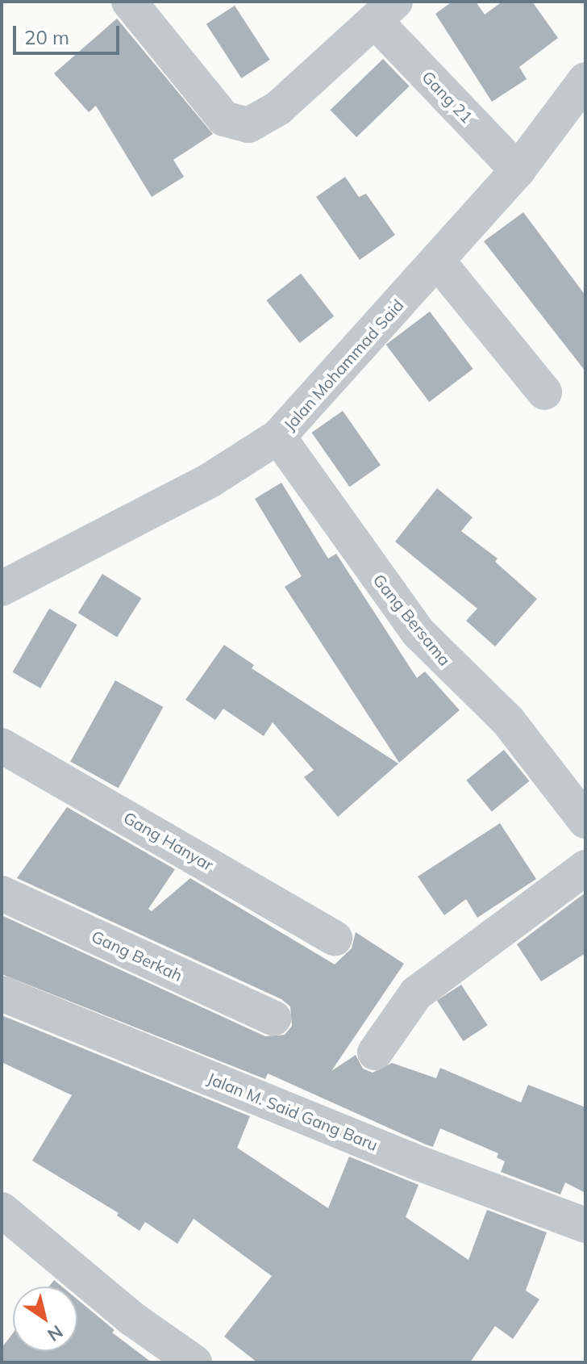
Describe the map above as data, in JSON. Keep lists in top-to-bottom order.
{
  "streets": {
    "street": [
      "Gang 21",
      "Jalan Mohammad Said",
      "Gang Bersama",
      "Gang Hanyar",
      "Gang Berkah",
      "Jalan M. Said Gang Baru"
    ]
  },
  "crossings": [
    ["Gang 21", "Jalan Mohammad Said"],
    ["Jalan Mohammad Said", "Gang Bersama"]
  ],
  "scale_bar": "20 m",
  "north": "bottom right"
}
